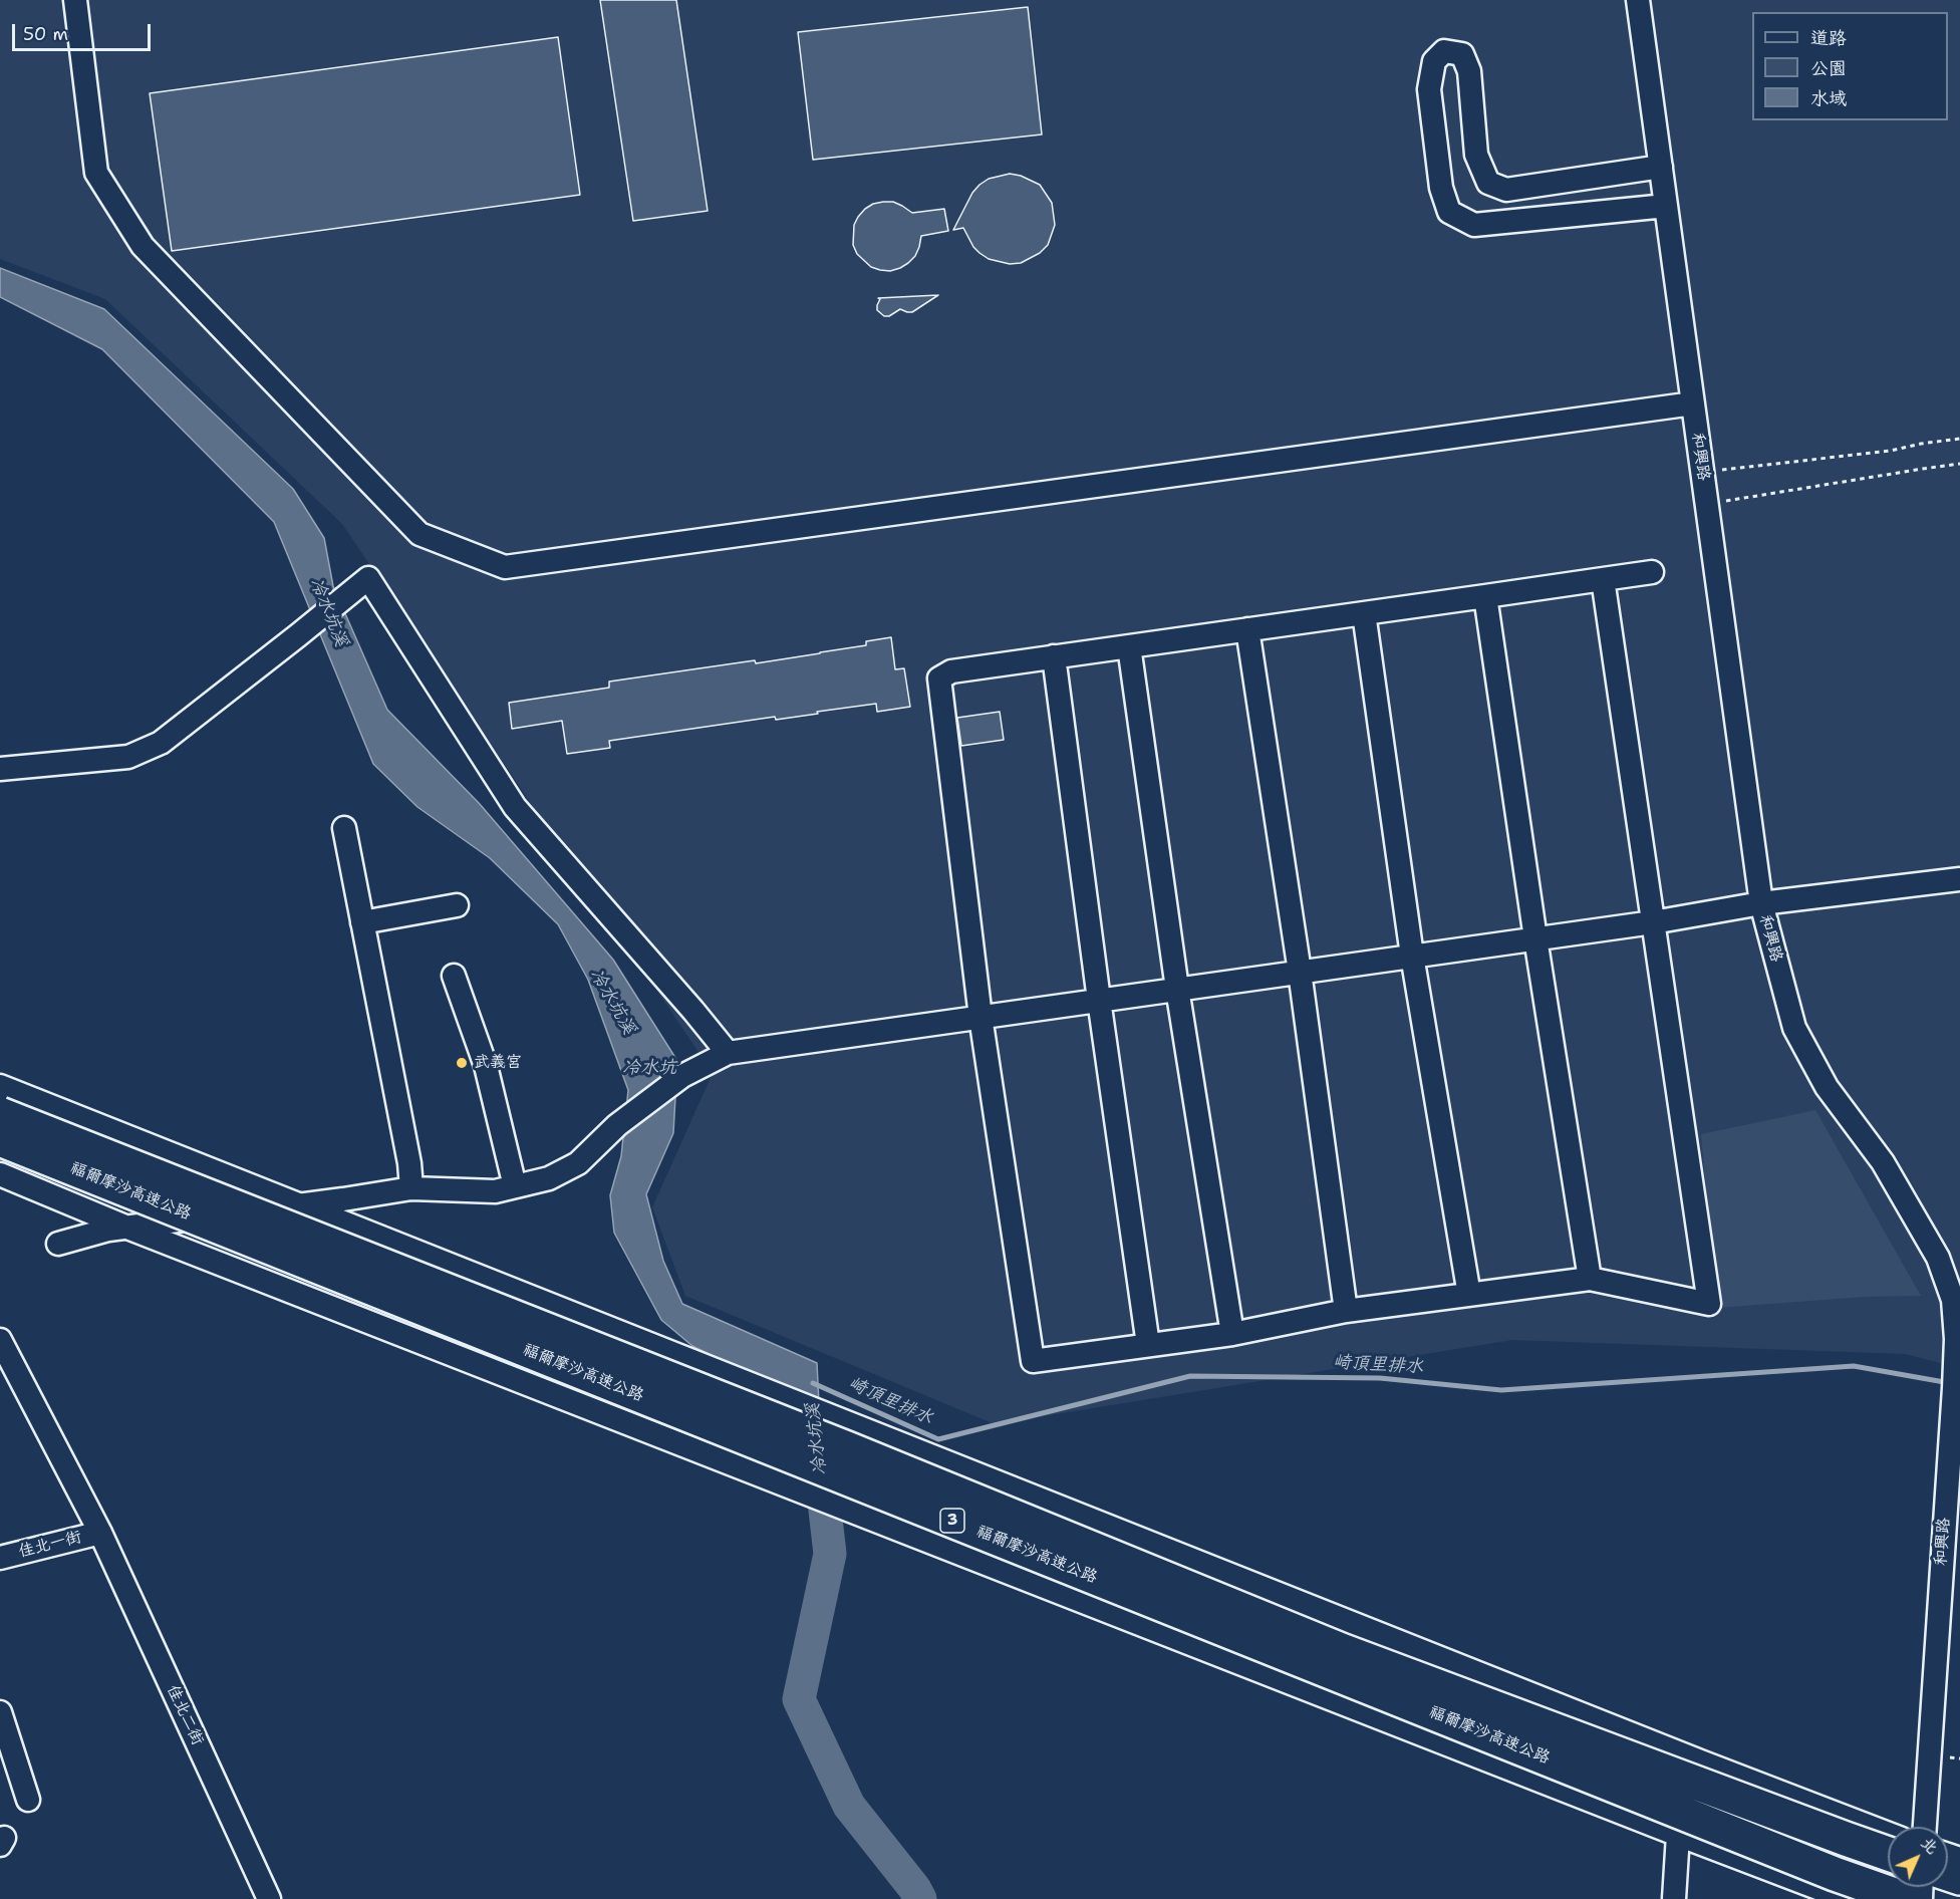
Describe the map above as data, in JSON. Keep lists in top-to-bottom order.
{
  "streets": {
    "highway": ["福爾摩沙高速公路", "3"],
    "street": ["和興路", "佳北一街", "佳北二街"]
  },
  "crossings": [
    ["佳北一街", "佳北二街"]
  ],
  "water": ["冷水坑溪", "冷水坑", "崎頂里排水"],
  "places": ["武義宮"],
  "legend": ["道路", "公園", "水域"],
  "scale_bar": "50 m",
  "north": "top right"
}
